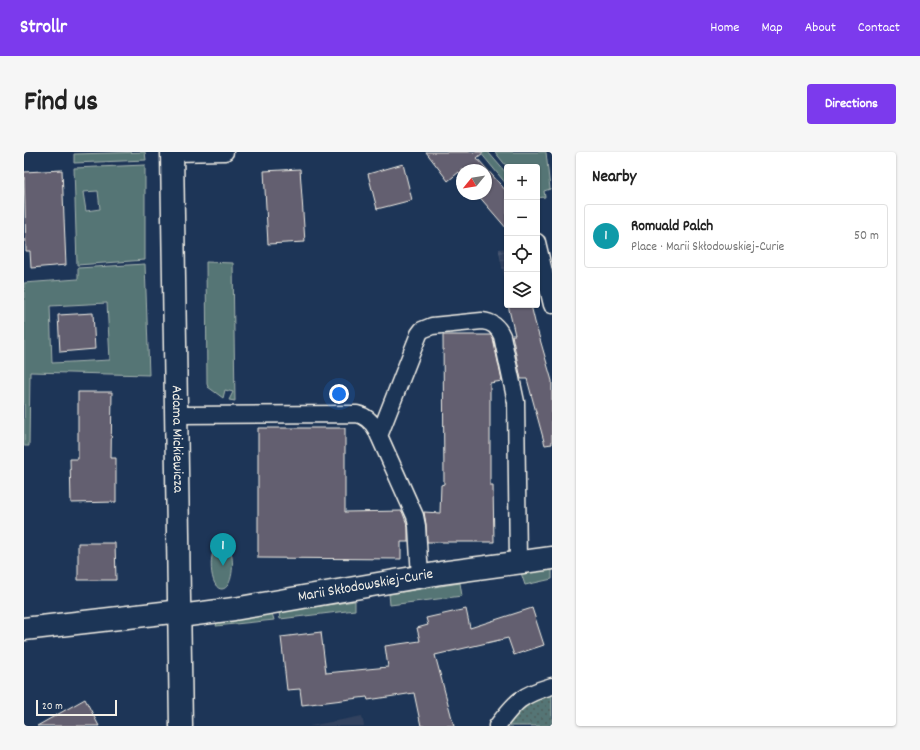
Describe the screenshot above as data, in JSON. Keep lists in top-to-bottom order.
{
  "streets": {
    "street": ["Adama Mickiewicza", "Marii Skłodowskiej-Curie"]
  },
  "crossings": [
    ["Adama Mickiewicza", "Marii Skłodowskiej-Curie"]
  ],
  "scale_bar": "20 m",
  "north": "bottom left",
  "page": {
    "header": "Strollr",
    "nav": [
      "Home",
      "Map",
      "About",
      "Contact"
    ],
    "title": "Find us",
    "buttons": "Directions",
    "heading": "Nearby",
    "map_buttons": ["+", "−"],
    "list": [
      {
        "mark": "1",
        "name": "Romuald Palch",
        "note": "Place · Marii Skłodowskiej-Curie",
        "value": "50 m"
      }
    ],
    "pins": "1",
    "scale": "20 m"
  }
}
